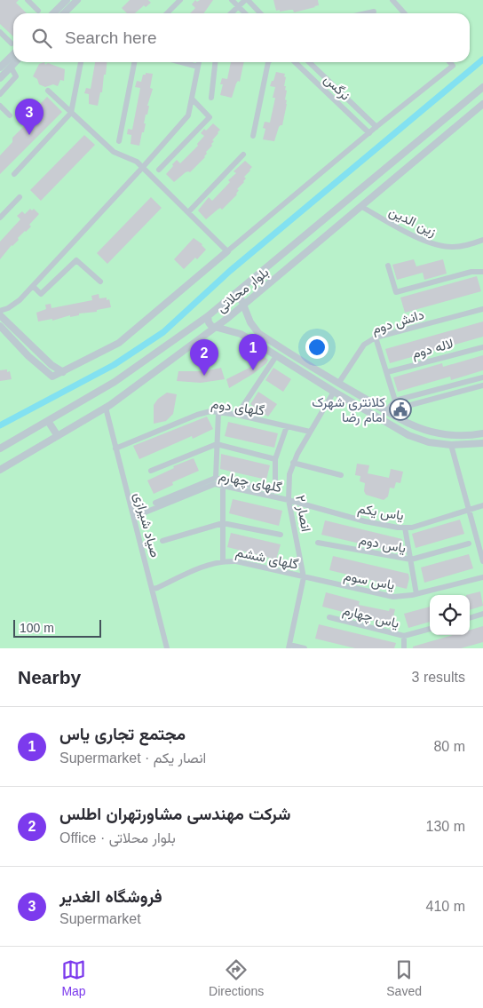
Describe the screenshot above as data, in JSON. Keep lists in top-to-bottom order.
{
  "streets": {
    "street": [
      "نرگس",
      "زین الدین",
      "بلوار محلاتی",
      "دانش دوم",
      "لاله دوم",
      "گلهای دوم",
      "گلهای چهارم",
      "یاس یکم",
      "انصار ۲",
      "صیاد شیرازی",
      "یاس دوم",
      "گلهای ششم",
      "یاس سوم",
      "یاس چهارم"
    ]
  },
  "crossings": [
    ["زین الدین", "بلوار محلاتی"],
    ["بلوار محلاتی", "صیاد شیرازی"],
    ["گلهای دوم", "انصار ۲"],
    ["گلهای دوم", "صیاد شیرازی"],
    ["گلهای چهارم", "یاس یکم"],
    ["گلهای چهارم", "انصار ۲"],
    ["گلهای چهارم", "صیاد شیرازی"],
    ["یاس یکم", "انصار ۲"],
    ["انصار ۲", "گلهای ششم"],
    ["انصار ۲", "یاس سوم"],
    ["صیاد شیرازی", "گلهای ششم"],
    ["گلهای ششم", "یاس سوم"]
  ],
  "places": {
    "public building": ["کلانتری شهرک امام رضا"]
  },
  "scale_bar": "100 m",
  "page": {
    "search": "Search here",
    "pins": ["3", "1", "2"],
    "scale": "100 m",
    "heading": ["Nearby", "3 results"],
    "list": [
      {
        "mark": "1",
        "name": "مجتمع تجاری یاس",
        "note": "Supermarket · انصار یکم",
        "value": "80 m"
      },
      {
        "mark": "2",
        "name": "شرکت مهندسی مشاورتهران اطلس",
        "note": "Office · بلوار محلاتی",
        "value": "130 m"
      },
      {
        "mark": "3",
        "name": "فروشگاه الغدیر",
        "note": "Supermarket",
        "value": "410 m"
      }
    ],
    "nav": ["Map", "Directions", "Saved"]
  }
}
